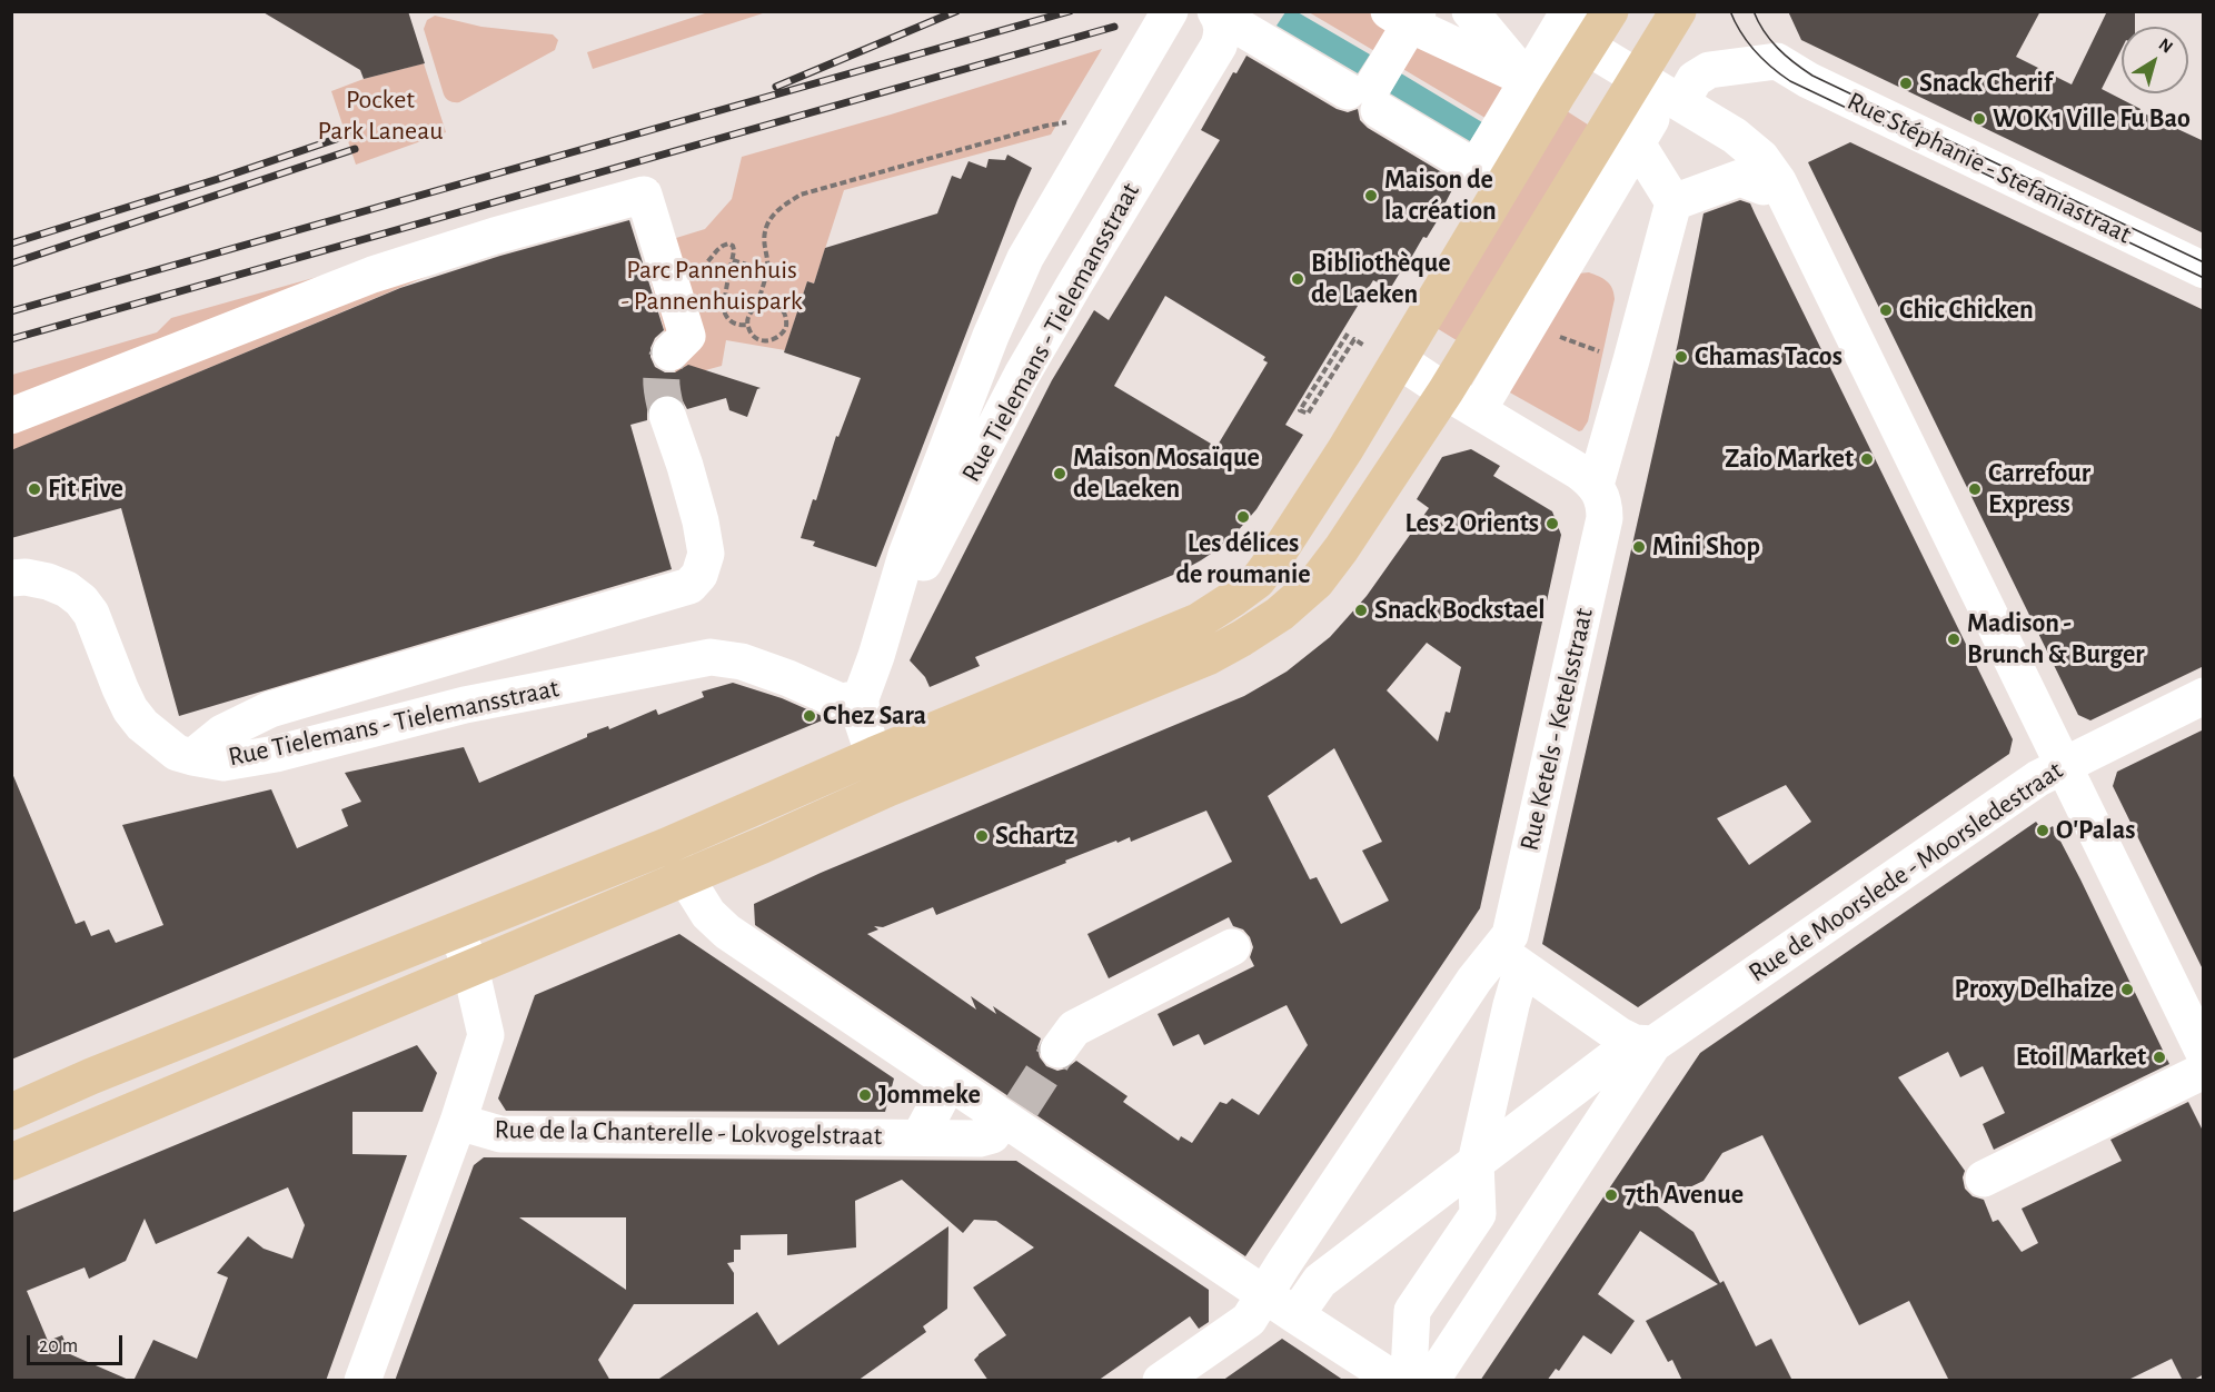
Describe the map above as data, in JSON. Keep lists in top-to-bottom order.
{
  "streets": {
    "street": [
      "Rue Stéphanie - Stefaniastraat",
      "Rue Tielemans - Tielemansstraat",
      "Rue Ketels - Ketelsstraat",
      "Rue de Moorslede - Moorsledestraat",
      "Rue de la Chanterelle - Lokvogelstraat"
    ]
  },
  "parks": ["Pocket Park Laneau", "Parc Pannenhuis - Pannenhuispark"],
  "places": [
    "Snack Cherif",
    "WOK 1 Ville Fu Bao",
    "Maison de la création",
    "Bibliothèque de Laeken",
    "Chic Chicken",
    "Chamas Tacos",
    "Zaio Market",
    "Maison Mosaïque de Laeken",
    "Fit Five",
    "Carrefour Express",
    "Les délices de roumanie",
    "Les 2 Orients",
    "Mini Shop",
    "Snack Bockstael",
    "Madison - Brunch & Burger",
    "Chez Sara",
    "O'Palas",
    "Schartz",
    "Proxy Delhaize",
    "Etoil Market",
    "Jommeke",
    "7th Avenue"
  ],
  "scale_bar": "20 m",
  "north": "top right"
}
